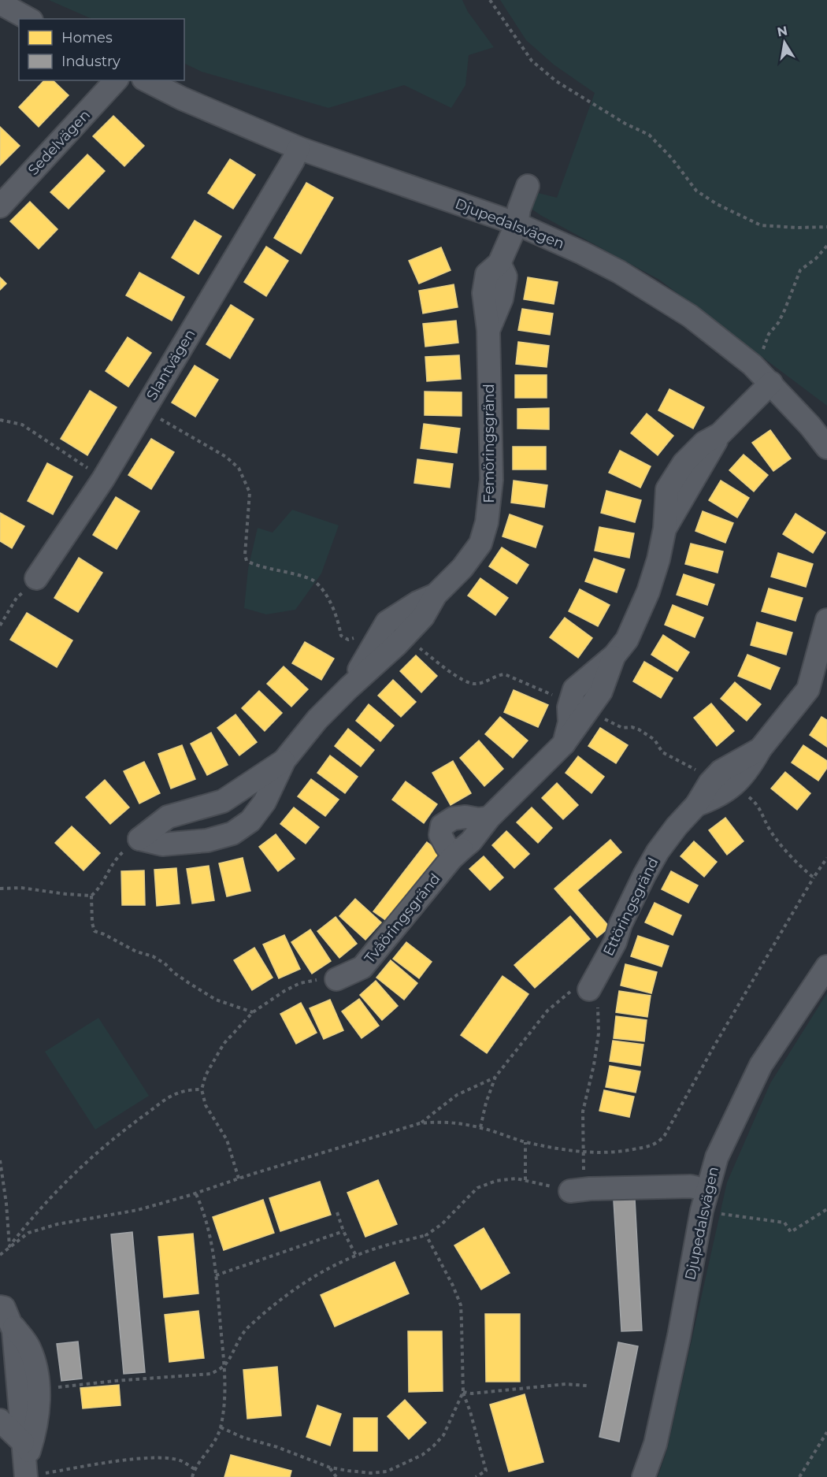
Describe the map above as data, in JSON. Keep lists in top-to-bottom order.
{
  "streets": {
    "street": [
      "Sedelvägen",
      "Djupedalsvägen",
      "Slantvägen",
      "Femöringsgränd",
      "Ettöringsgränd",
      "Tvåöringsgränd"
    ]
  },
  "crossings": [
    ["Djupedalsvägen", "Slantvägen"],
    ["Djupedalsvägen", "Femöringsgränd"],
    ["Djupedalsvägen", "Tvåöringsgränd"]
  ],
  "legend": ["Homes", "Industry"],
  "north": "top"
}
